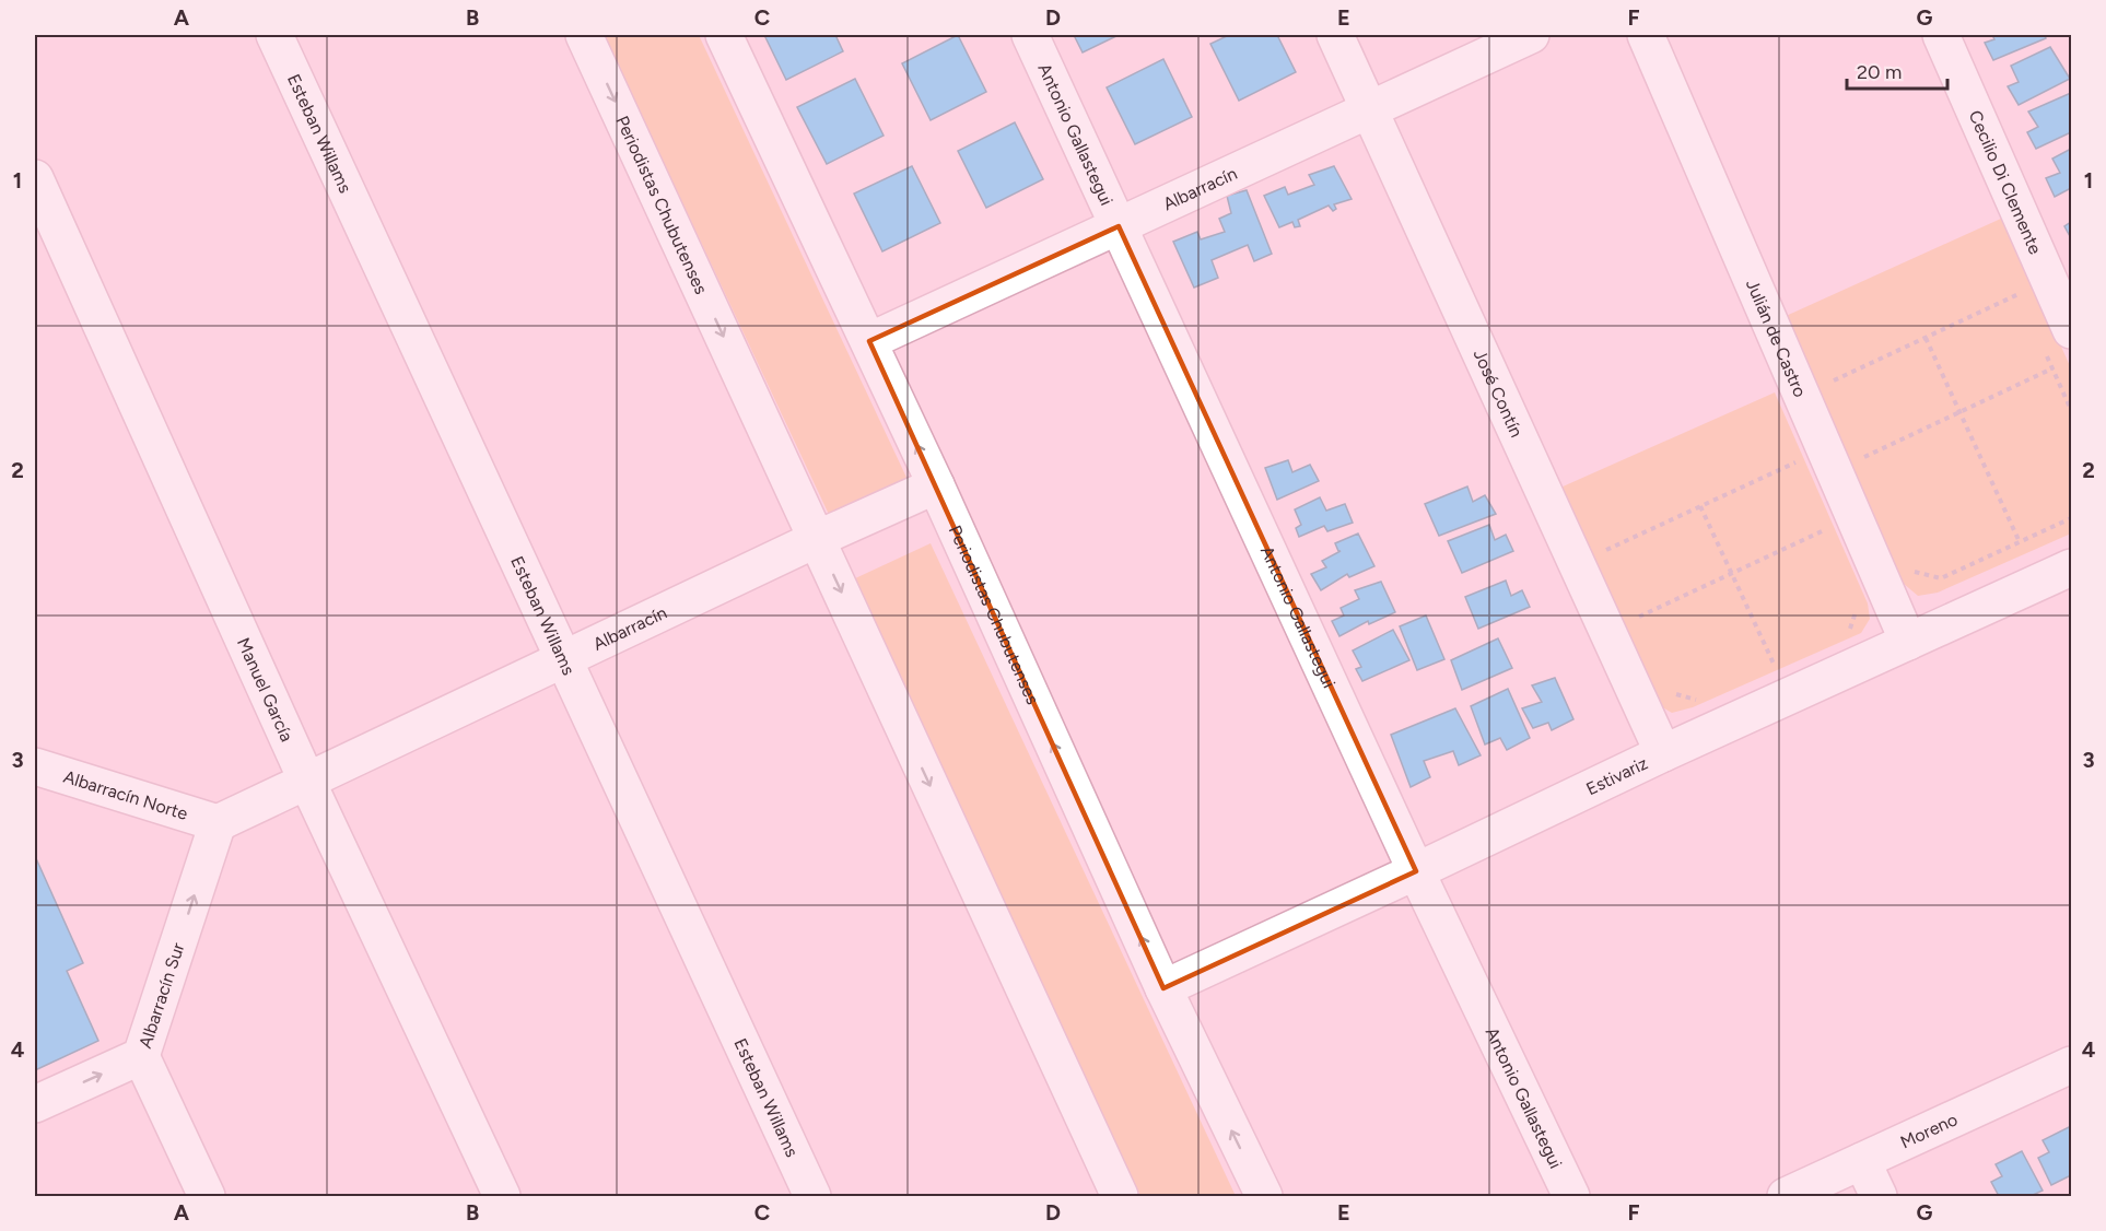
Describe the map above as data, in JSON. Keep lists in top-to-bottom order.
{
  "streets": {
    "street": [
      "Esteban Willams",
      "Antonio Gallastegui",
      "Cecilio Di Clemente",
      "Albarracín",
      "Periodistas Chubutenses",
      "Julián de Castro",
      "José Contín",
      "Manuel García",
      "Estivariz",
      "Albarracín Norte",
      "Albarracín Sur",
      "Moreno"
    ]
  },
  "crossings": [
    ["Esteban Willams", "Albarracín"],
    ["Antonio Gallastegui", "Albarracín"],
    ["Antonio Gallastegui", "Estivariz"],
    ["Albarracín", "Periodistas Chubutenses"],
    ["Albarracín", "José Contín"],
    ["Albarracín", "Manuel García"],
    ["Albarracín", "Albarracín Norte"],
    ["Albarracín", "Albarracín Sur"],
    ["Periodistas Chubutenses", "Estivariz"],
    ["Julián de Castro", "Estivariz"],
    ["José Contín", "Estivariz"],
    ["Albarracín Norte", "Albarracín Sur"]
  ],
  "one_way": ["Albarracín Sur"],
  "scale_bar": "20 m",
  "grid": {
    "columns": [
      "A",
      "B",
      "C",
      "D",
      "E",
      "F",
      "G"
    ],
    "rows": [
      "1",
      "2",
      "3",
      "4"
    ]
  }
}
